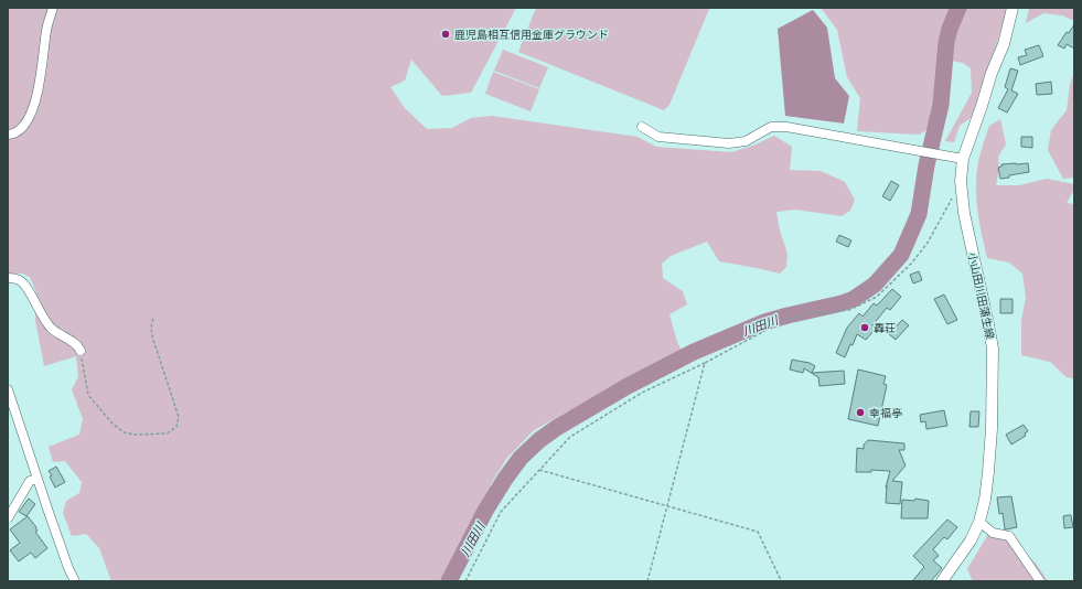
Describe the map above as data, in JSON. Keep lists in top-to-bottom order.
{
  "streets": {
    "main road": ["小山田川田蒲生線"]
  },
  "water": ["川田川"],
  "places": ["鹿児島相互信用金庫グラウンド", "轟荘", "幸福亭"]
}
